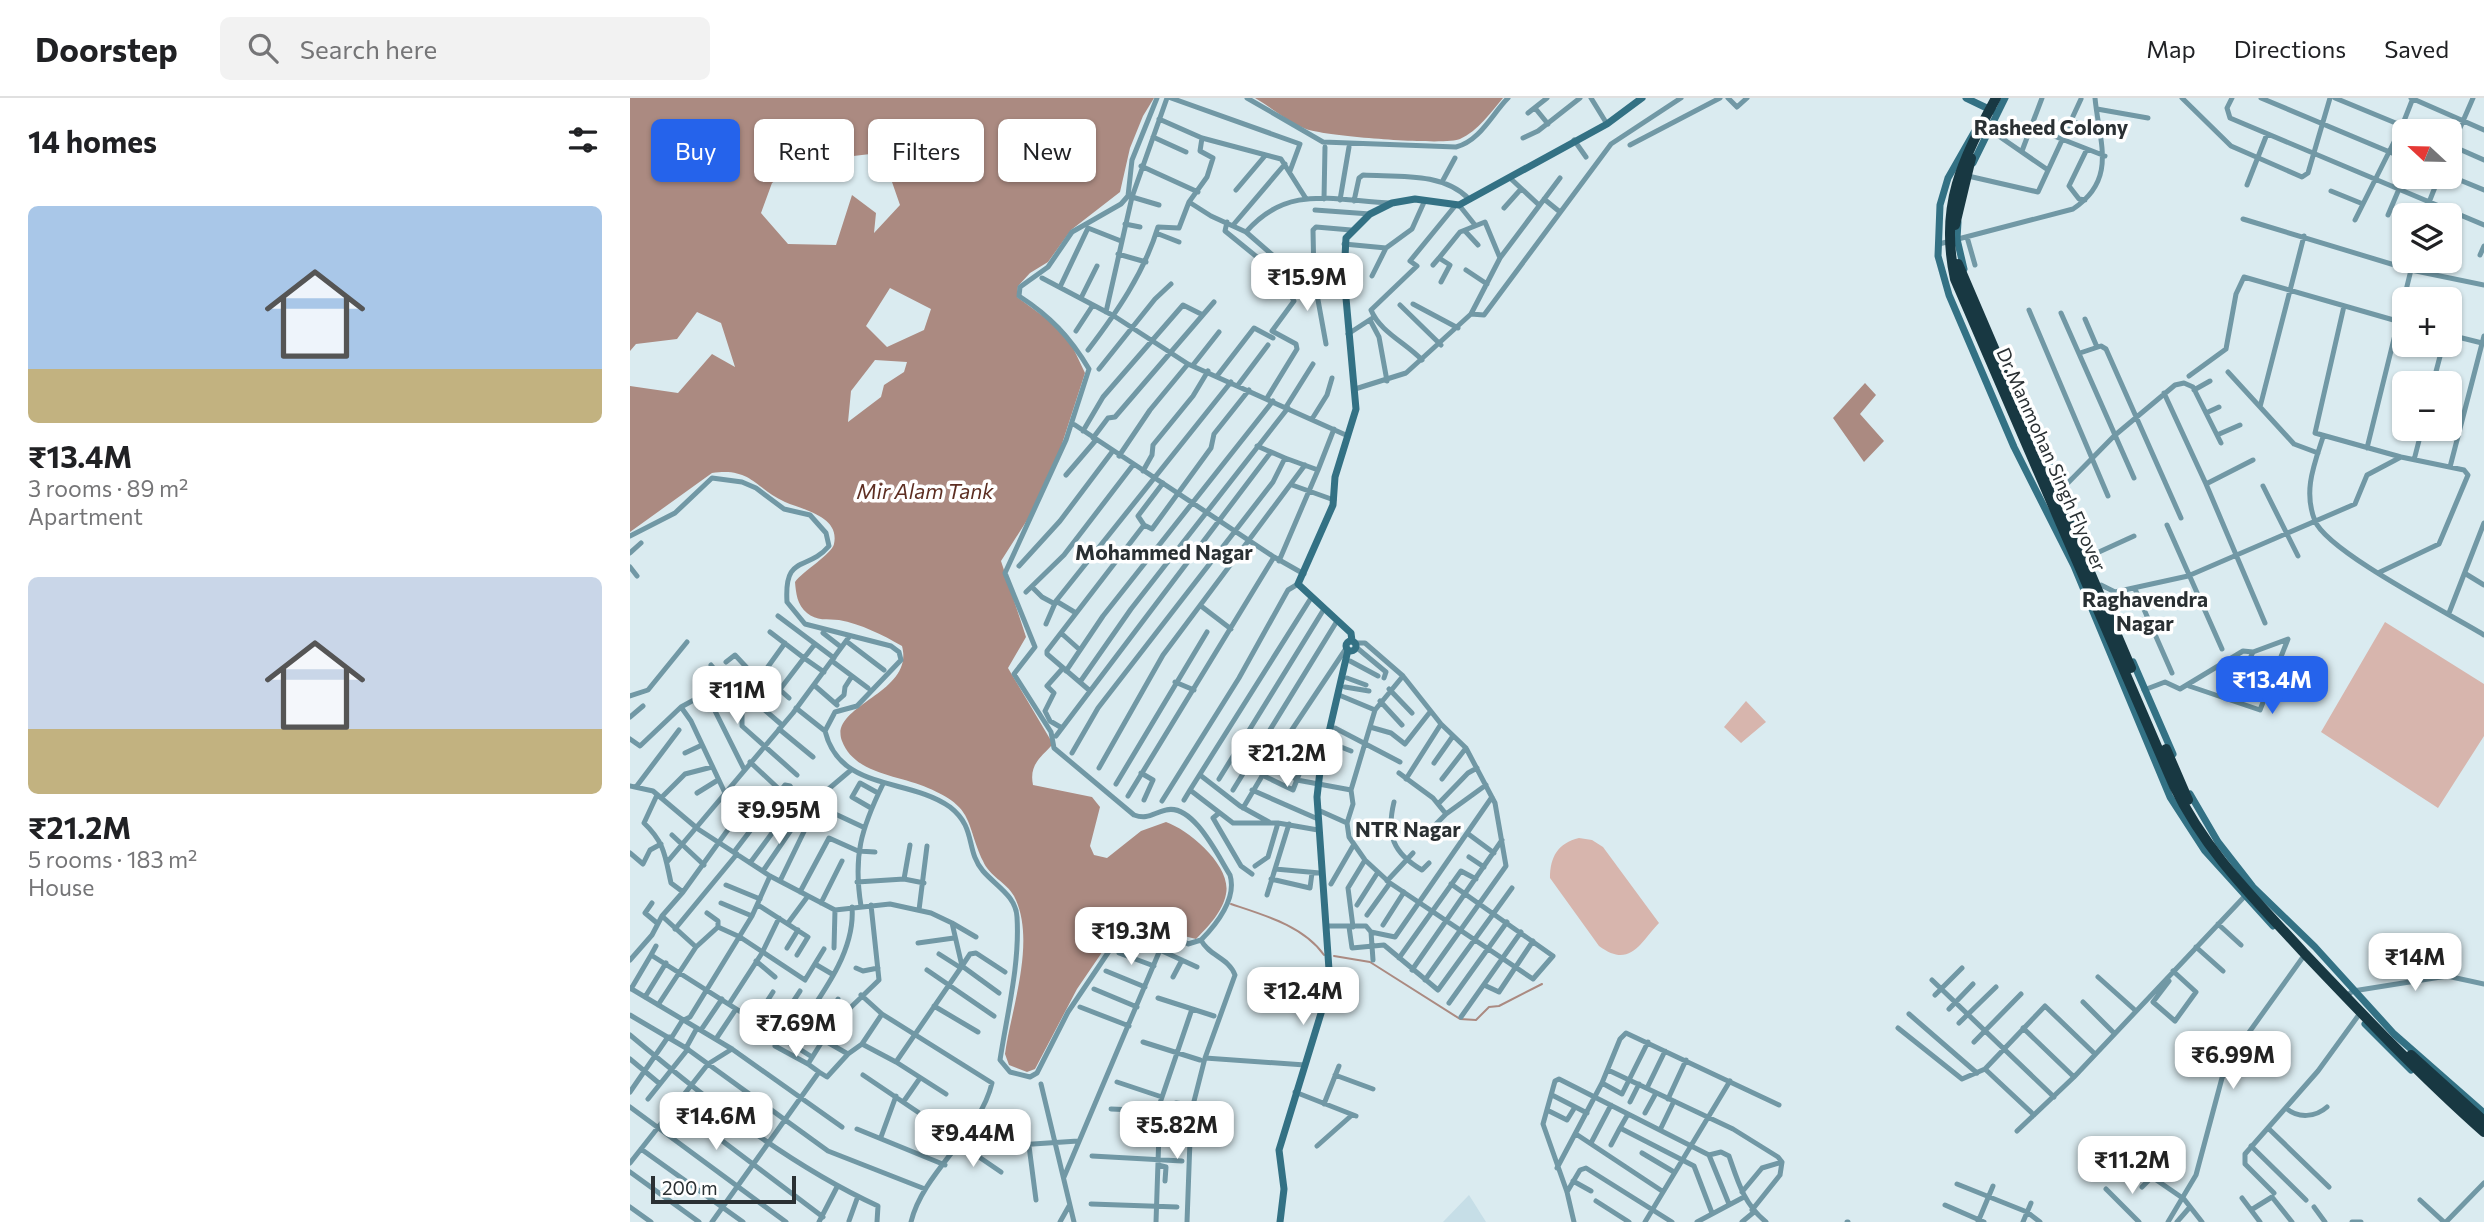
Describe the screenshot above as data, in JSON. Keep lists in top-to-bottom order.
{
  "streets": {
    "highway": ["Dr.Manmohan Singh Flyover"]
  },
  "districts": [
    "Rasheed Colony",
    "Mohammed Nagar",
    "Raghavendra Nagar",
    "NTR Nagar"
  ],
  "water": ["Mir Alam Tank"],
  "scale_bar": "200 m",
  "north": "left",
  "page": {
    "header": "Doorstep",
    "search": "Search here",
    "nav": ["Map", "Directions", "Saved"],
    "heading": "14 homes",
    "map_buttons": ["+", "−"],
    "chip": [
      "Buy",
      "Rent",
      "Filters",
      "New"
    ],
    "list": [
      {
        "name": "₹13.4M",
        "note": "3 rooms · 89 m² · Apartment"
      },
      {
        "name": "₹21.2M",
        "note": "5 rooms · 183 m² · House"
      }
    ],
    "price": [
      "₹15.9M",
      "₹13.4M",
      "₹11M",
      "₹21.2M",
      "₹9.95M",
      "₹19.3M",
      "₹14M",
      "₹12.4M",
      "₹7.69M",
      "₹6.99M",
      "₹14.6M",
      "₹5.82M",
      "₹9.44M",
      "₹11.2M"
    ],
    "scale": "200 m"
  }
}
